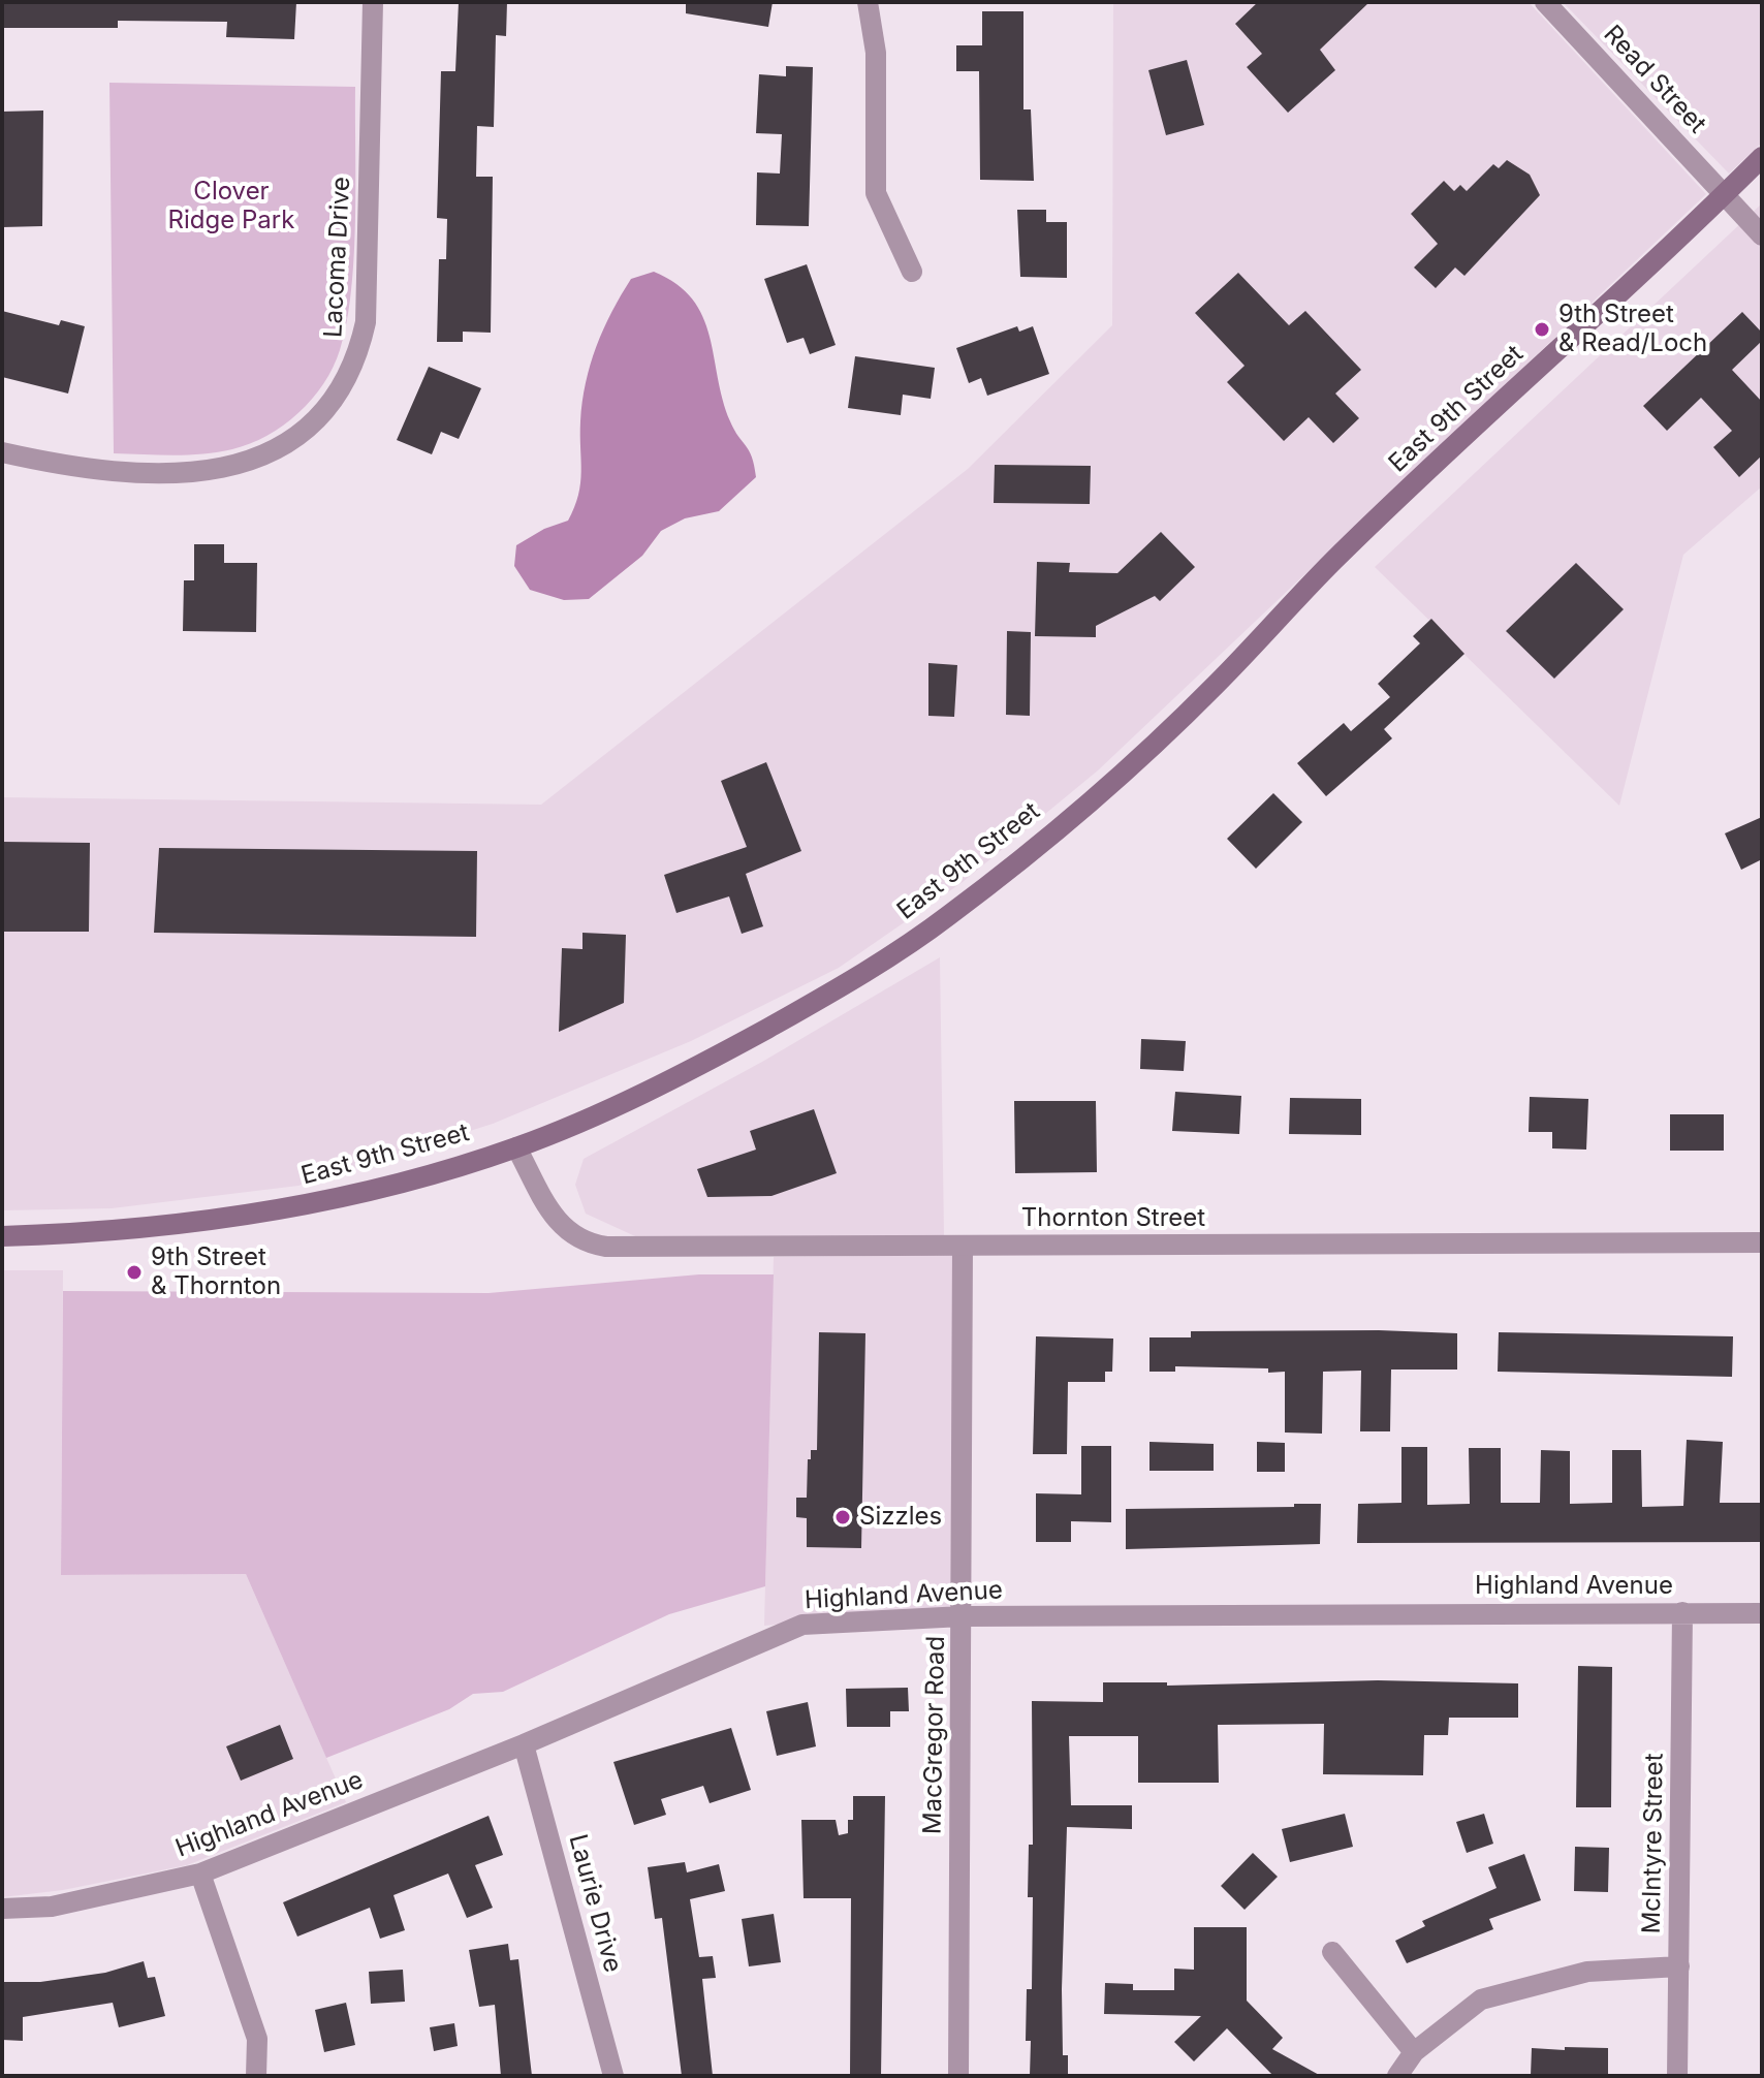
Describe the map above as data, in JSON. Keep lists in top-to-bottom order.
{
  "streets": {
    "main road": ["East 9th Street"],
    "street": [
      "Read Street",
      "Lacoma Drive",
      "Thornton Street",
      "Highland Avenue",
      "MacGregor Road",
      "McIntyre Street",
      "Laurie Drive"
    ]
  },
  "crossings": [
    ["Read Street", "East 9th Street"],
    ["East 9th Street", "Thornton Street"],
    ["Thornton Street", "MacGregor Road"],
    ["Highland Avenue", "MacGregor Road"],
    ["Highland Avenue", "McIntyre Street"],
    ["Highland Avenue", "Laurie Drive"]
  ],
  "parks": ["Clover Ridge Park"],
  "places": ["9th Street & Read/Loch", "9th Street & Thornton", "Sizzles"]
}
